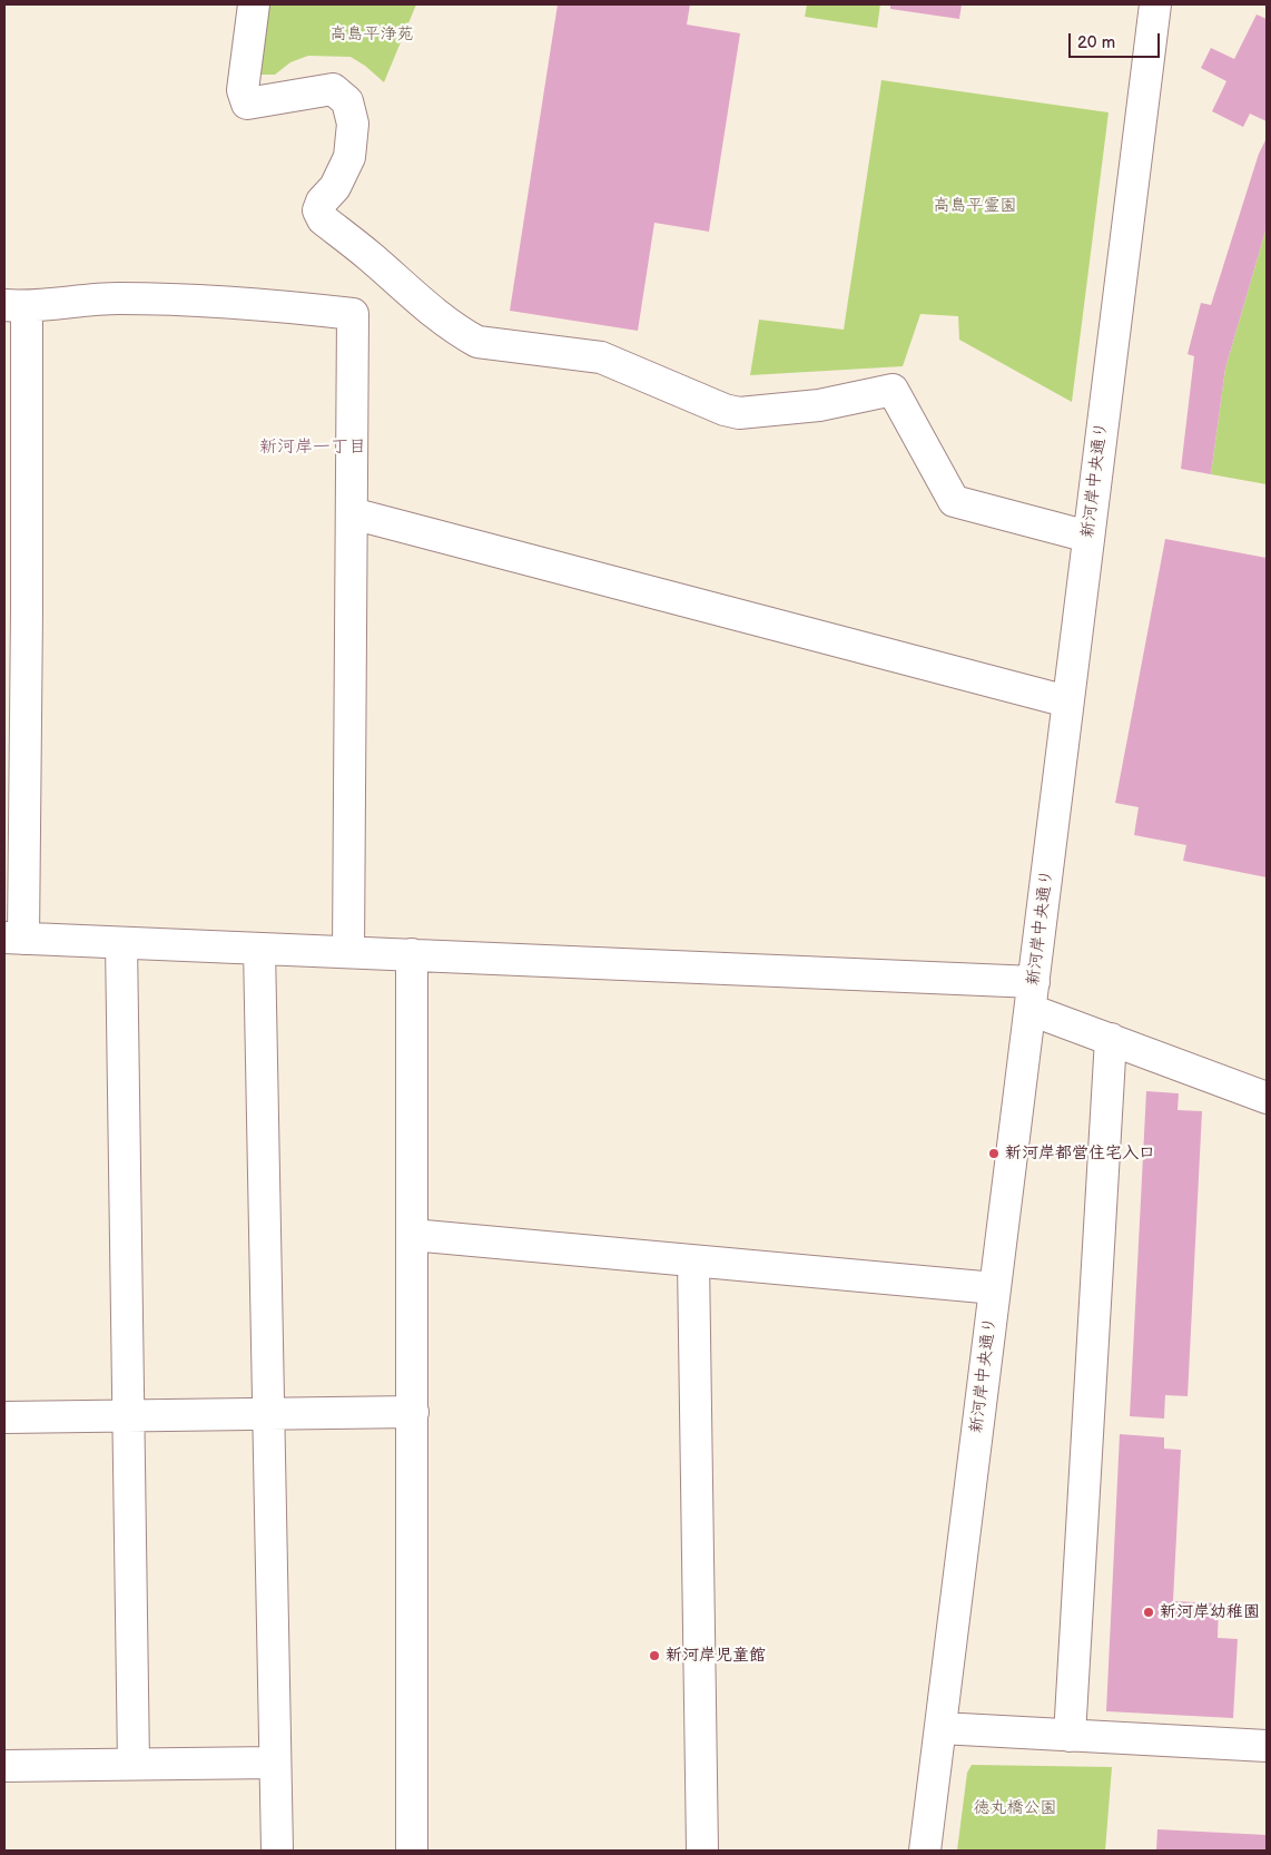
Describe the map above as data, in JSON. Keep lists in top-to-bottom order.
{
  "streets": {
    "street": ["新河岸中央通り"]
  },
  "districts": ["新河岸一丁目"],
  "parks": ["高島平浄苑", "高島平霊園", "徳丸橋公園"],
  "places": ["新河岸都営住宅入口", "新河岸幼稚園", "新河岸児童館"],
  "scale_bar": "20 m"
}
